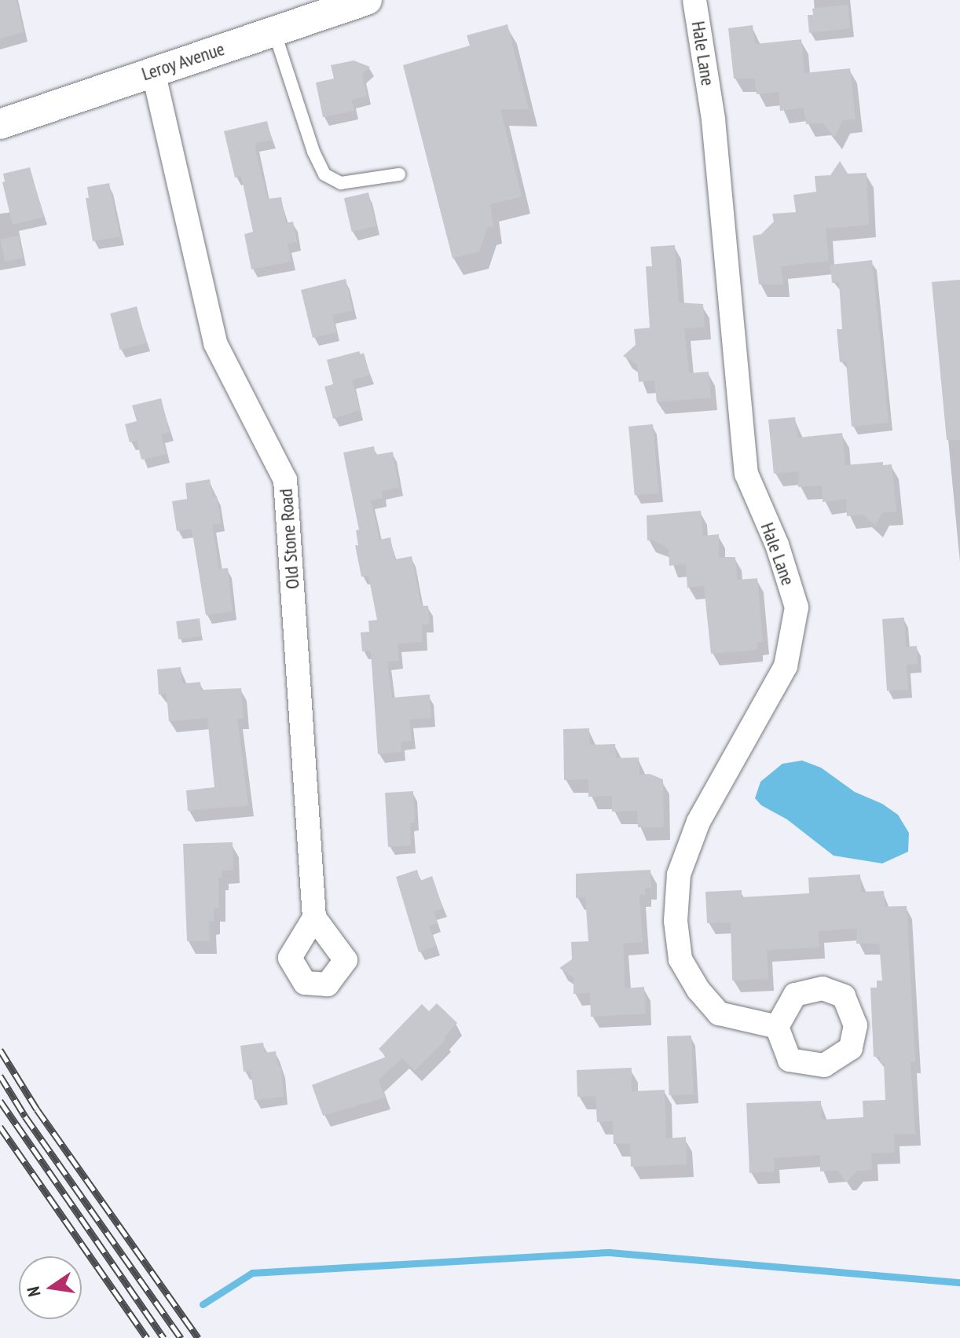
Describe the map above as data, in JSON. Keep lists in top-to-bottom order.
{
  "streets": {
    "street": ["Hale Lane", "Leroy Avenue", "Old Stone Road"]
  },
  "crossings": [
    ["Leroy Avenue", "Old Stone Road"]
  ],
  "north": "left"
}
